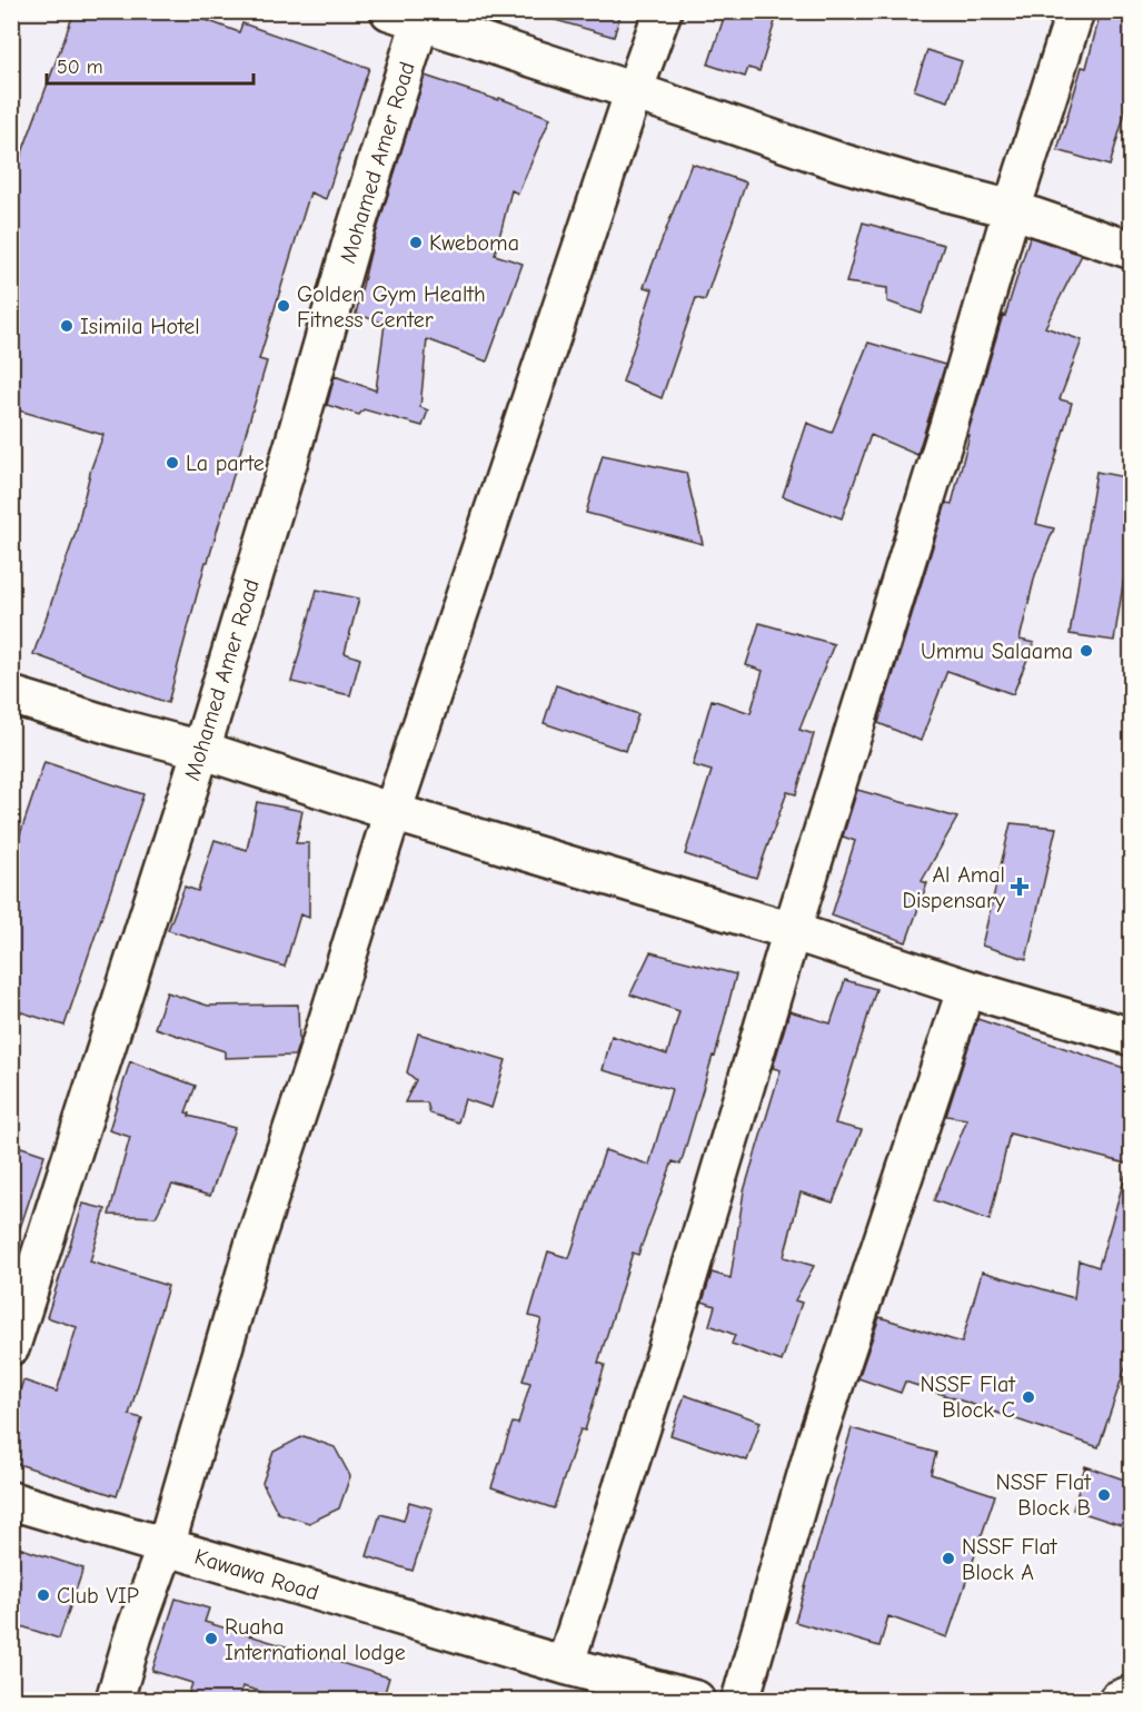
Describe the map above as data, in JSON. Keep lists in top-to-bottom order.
{
  "streets": {
    "street": ["Mohamed Amer Road", "Kawawa Road"]
  },
  "places": {
    "other": [
      "Kweboma",
      "Golden Gym Health Fitness Center",
      "Isimila Hotel",
      "La parte",
      "Ummu Salaama",
      "NSSF Flat Block C",
      "NSSF Flat Block B",
      "NSSF Flat Block A",
      "Club VIP",
      "Ruaha International lodge"
    ],
    "health": ["Al Amal Dispensary"]
  },
  "scale_bar": "50 m"
}
